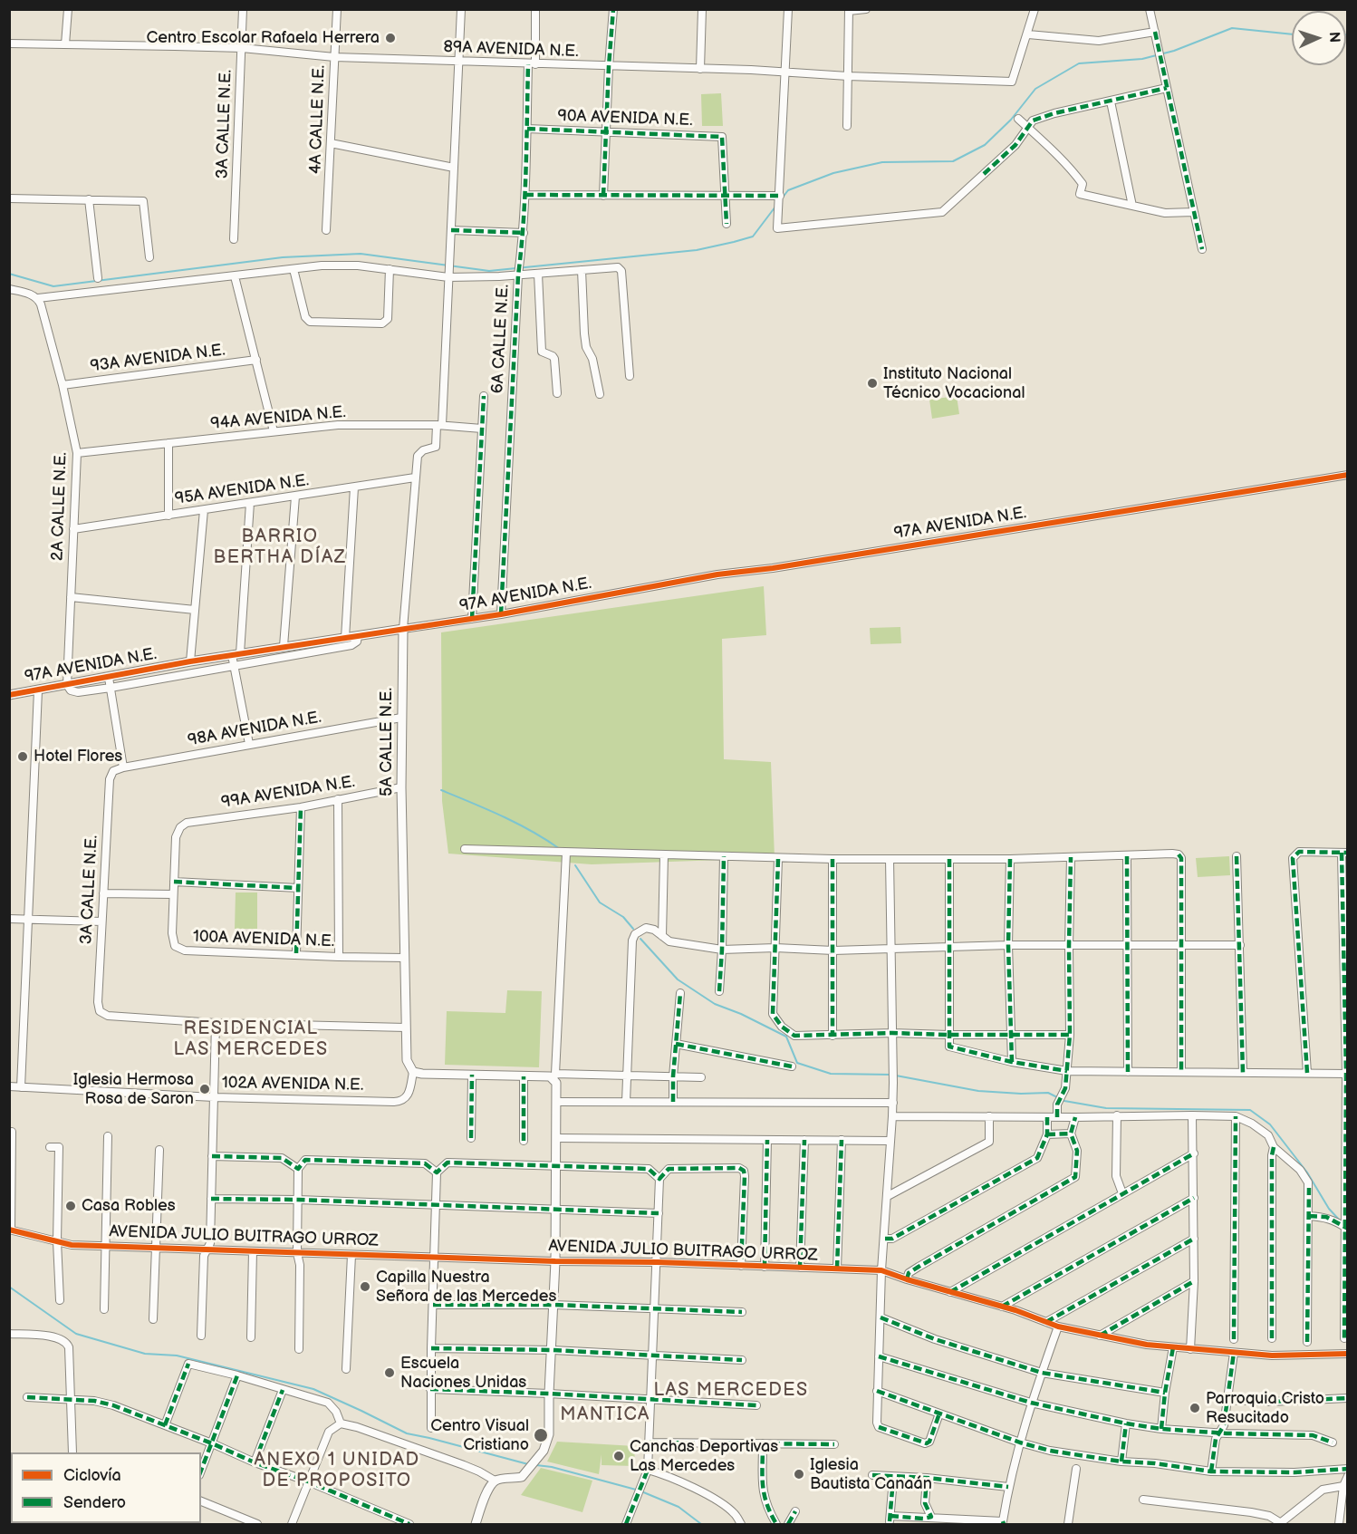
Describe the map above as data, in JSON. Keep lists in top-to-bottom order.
{
  "streets": {
    "street": [
      "89A AVENIDA N.E.",
      "90A AVENIDA N.E.",
      "4A CALLE N.E.",
      "3A CALLE N.E.",
      "6A CALLE N.E.",
      "93A AVENIDA N.E.",
      "94A AVENIDA N.E.",
      "95A AVENIDA N.E.",
      "2A CALLE N.E.",
      "97A AVENIDA N.E.",
      "98A AVENIDA N.E.",
      "5A CALLE N.E.",
      "99A AVENIDA N.E.",
      "100A AVENIDA N.E.",
      "102A AVENIDA N.E.",
      "AVENIDA JULIO BUITRAGO URROZ"
    ]
  },
  "crossings": [
    ["89A AVENIDA N.E.", "4A CALLE N.E."],
    ["89A AVENIDA N.E.", "3A CALLE N.E."],
    ["89A AVENIDA N.E.", "6A CALLE N.E."],
    ["90A AVENIDA N.E.", "6A CALLE N.E."],
    ["3A CALLE N.E.", "98A AVENIDA N.E."],
    ["6A CALLE N.E.", "97A AVENIDA N.E."],
    ["93A AVENIDA N.E.", "2A CALLE N.E."],
    ["94A AVENIDA N.E.", "2A CALLE N.E."],
    ["94A AVENIDA N.E.", "5A CALLE N.E."],
    ["95A AVENIDA N.E.", "2A CALLE N.E."],
    ["95A AVENIDA N.E.", "5A CALLE N.E."],
    ["2A CALLE N.E.", "97A AVENIDA N.E."],
    ["97A AVENIDA N.E.", "5A CALLE N.E."],
    ["98A AVENIDA N.E.", "5A CALLE N.E."],
    ["5A CALLE N.E.", "99A AVENIDA N.E."],
    ["5A CALLE N.E.", "100A AVENIDA N.E."],
    ["5A CALLE N.E.", "102A AVENIDA N.E."]
  ],
  "districts": [
    "BARRIO BERTHA DÍAZ",
    "RESIDENCIAL LAS MERCEDES",
    "LAS MERCEDES",
    "MANTICA",
    "ANEXO 1 UNIDAD DE PROPOSITO"
  ],
  "places": [
    "Centro Escolar Rafaela Herrera",
    "Instituto Nacional Técnico Vocacional",
    "Hotel Flores",
    "Iglesia Hermosa Rosa de Saron",
    "Casa Robles",
    "Capilla Nuestra Señora de las Mercedes",
    "Escuela Naciones Unidas",
    "Parroquia Cristo Resucitado",
    "Centro Visual Cristiano",
    "Canchas Deportivas Las Mercedes",
    "Iglesia Bautista Canaán"
  ],
  "legend": ["Ciclovía", "Sendero"],
  "north": "right"
}
